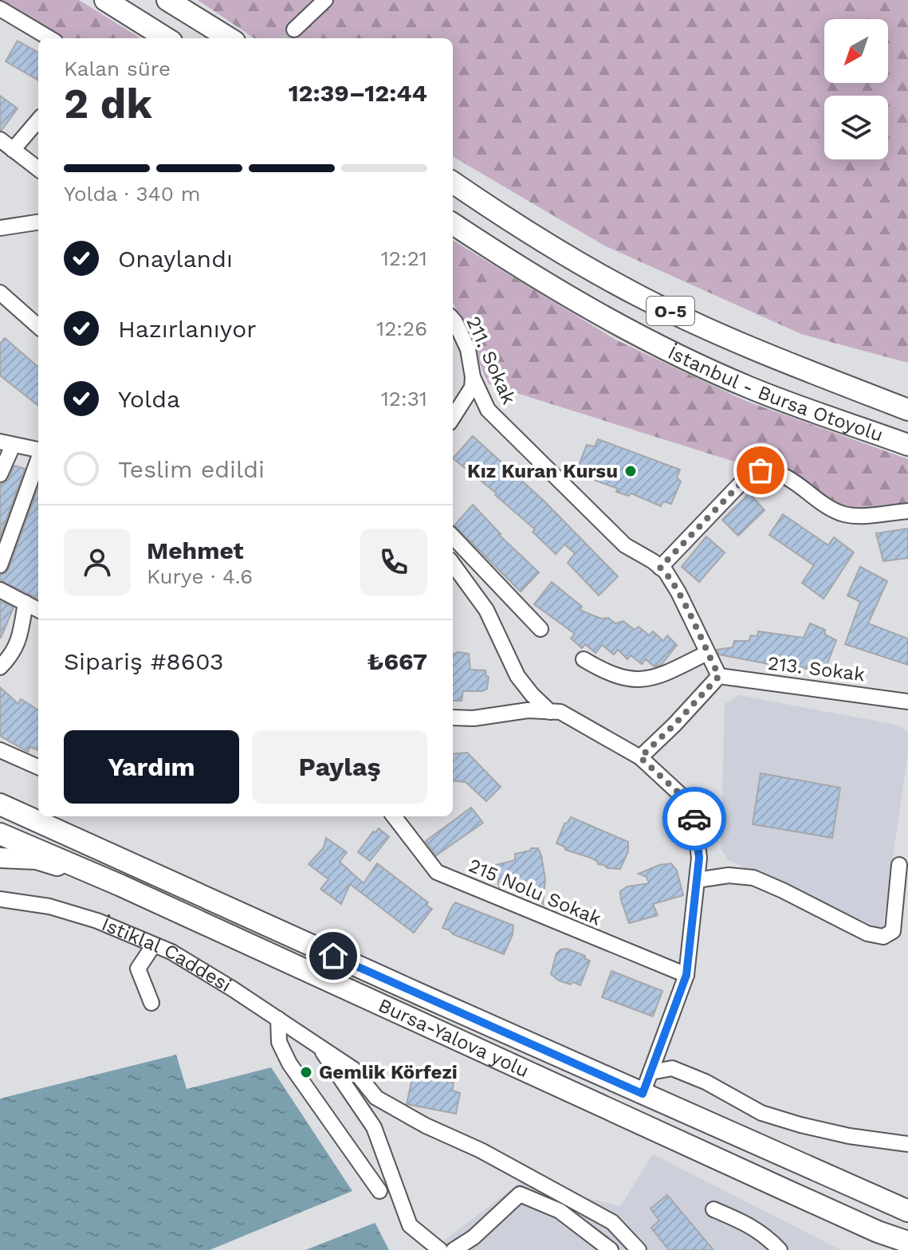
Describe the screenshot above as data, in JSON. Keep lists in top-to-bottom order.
{
  "streets": {
    "highway": ["O-5", "İstanbul - Bursa Otoyolu", "Bursa-Yalova yolu"],
    "street": [
      "211. Sokak",
      "213. Sokak",
      "215 Nolu Sokak",
      "İstiklal Caddesi"
    ]
  },
  "crossings": [
    ["O-5", "İstanbul - Bursa Otoyolu"],
    ["211. Sokak", "213. Sokak"]
  ],
  "places": ["Kız Kuran Kursu", "Gemlik Körfezi"],
  "north": "bottom left",
  "page": {
    "heading": ["2 dk", "Kalan süre", "12:39–12:44"],
    "panel": [
      "Mehmet",
      "Kurye · 4.6",
      "Sipariş #8603",
      "₺667"
    ],
    "bar": "Yolda · 340 m",
    "list": [
      ["Onaylandı", "12:21"],
      ["Hazırlanıyor", "12:26"],
      ["Yolda", "12:31"],
      "Teslim edildi"
    ],
    "buttons": ["Yardım", "Paylaş"]
  }
}
